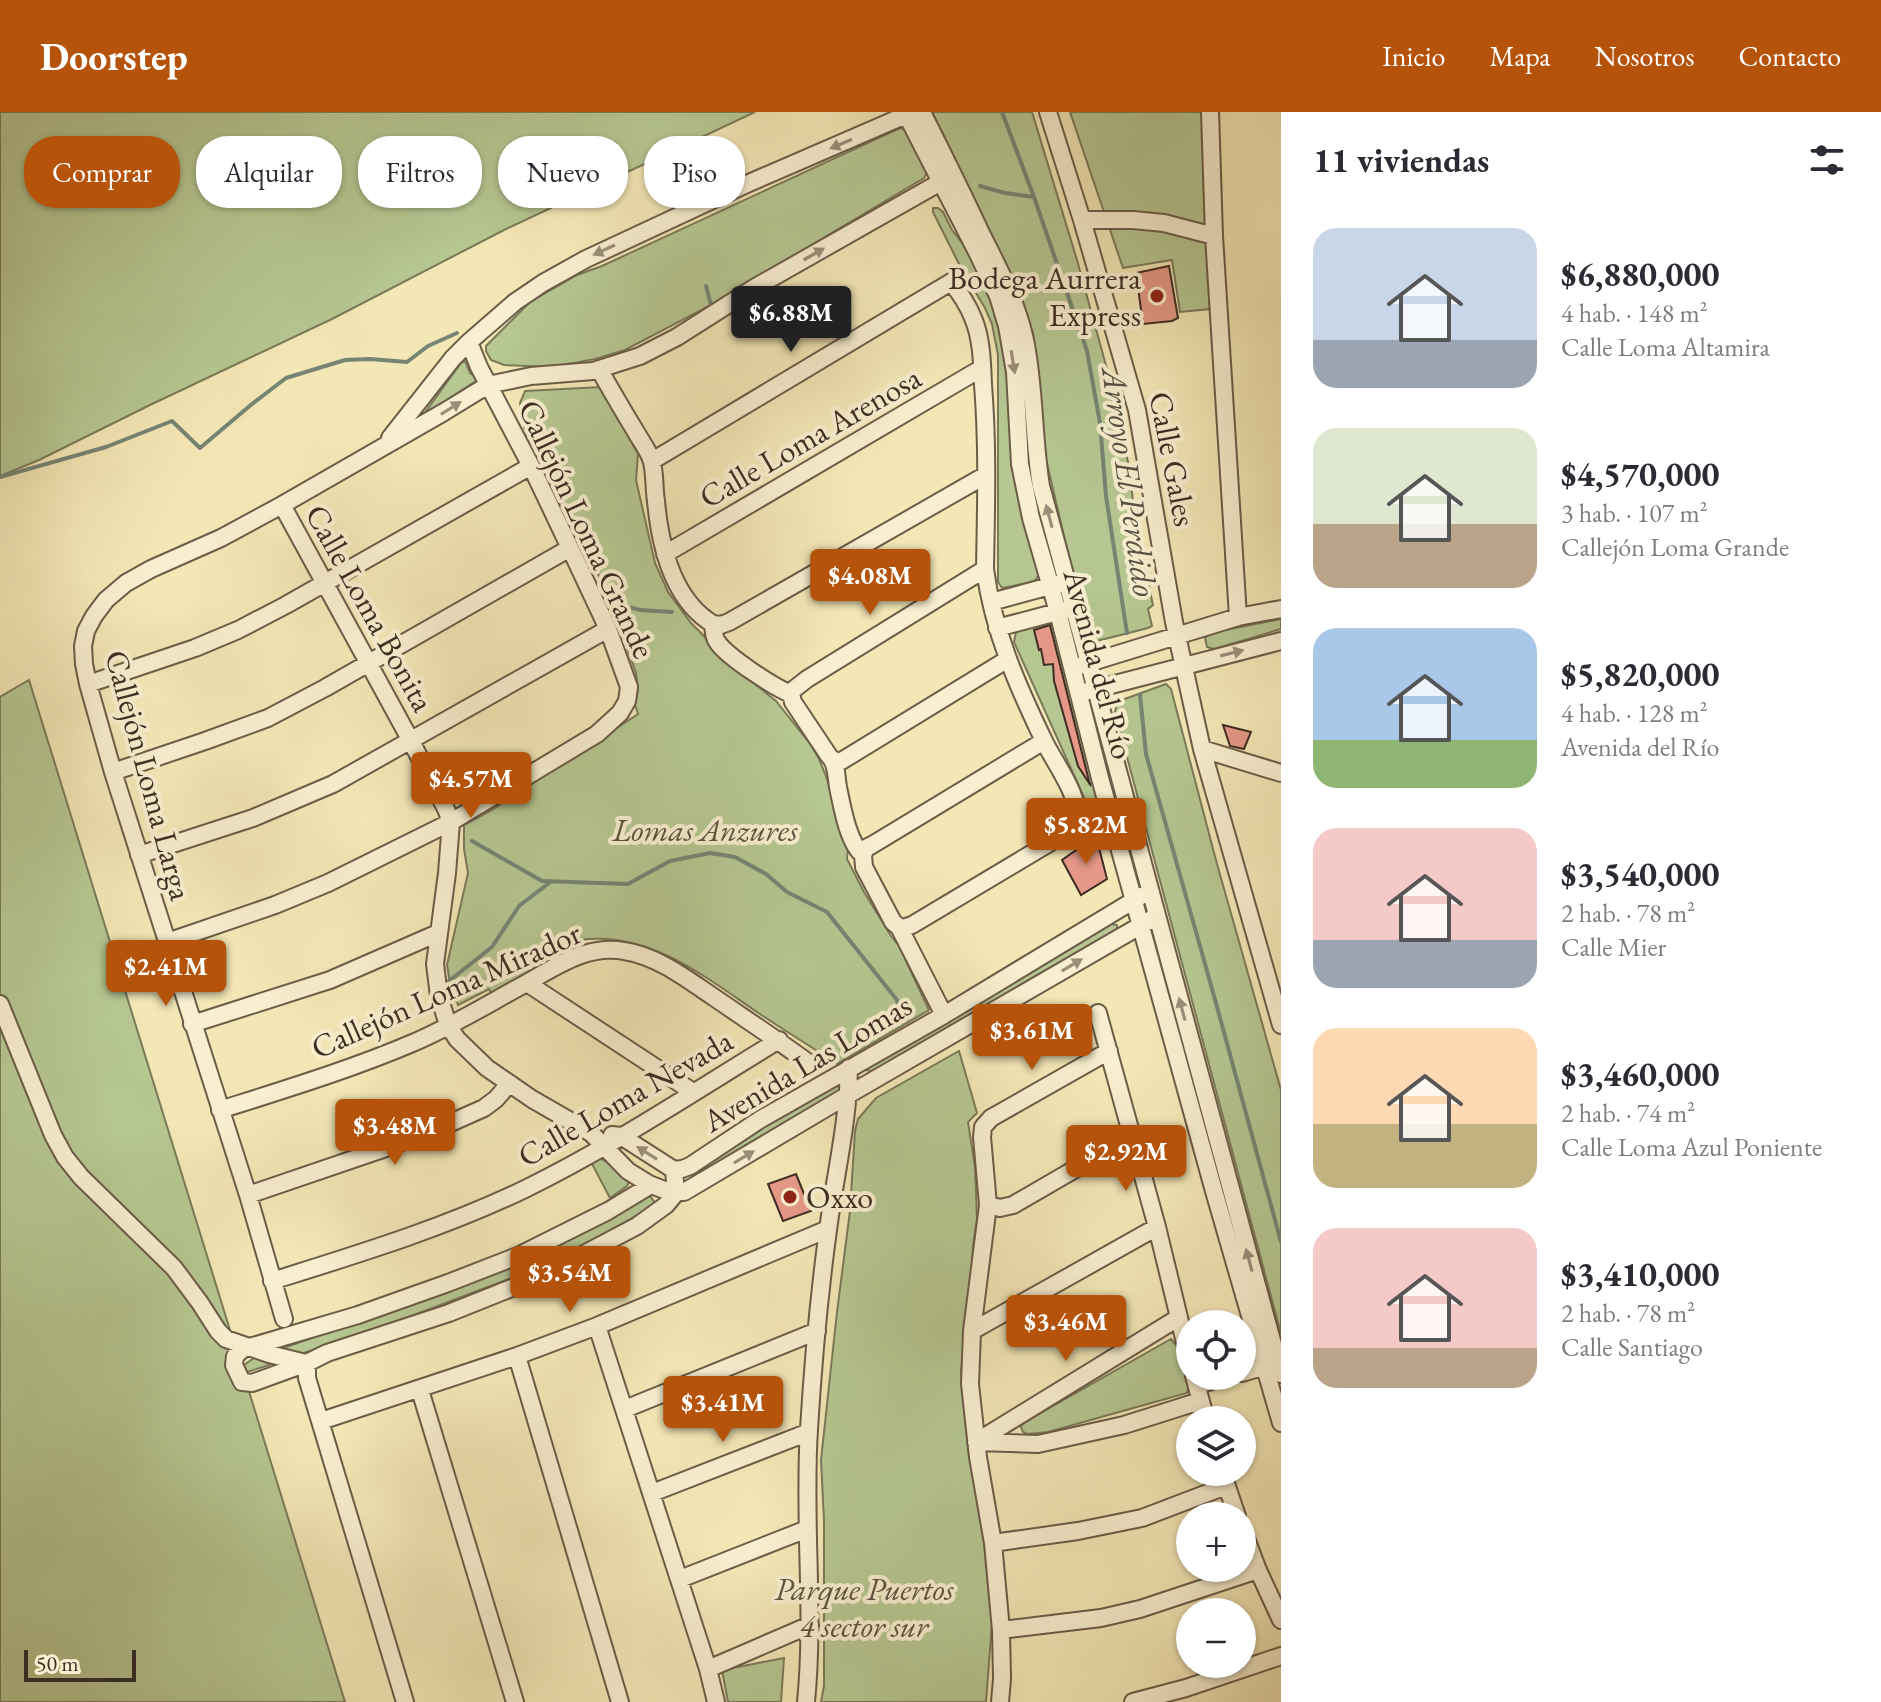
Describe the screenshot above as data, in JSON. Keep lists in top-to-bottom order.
{
  "streets": {
    "street": [
      "Calle Loma Arenosa",
      "Calle Gales",
      "Callejón Loma Grande",
      "Calle Loma Bonita",
      "Avenida del Río",
      "Callejón Loma Larga",
      "Callejón Loma Mirador",
      "Avenida Las Lomas",
      "Calle Loma Nevada"
    ]
  },
  "crossings": [
    ["Callejón Loma Grande", "Calle Loma Bonita"],
    ["Callejón Loma Grande", "Callejón Loma Larga"],
    ["Calle Loma Bonita", "Callejón Loma Larga"],
    ["Calle Loma Bonita", "Callejón Loma Mirador"],
    ["Calle Loma Bonita", "Avenida Las Lomas"],
    ["Calle Loma Bonita", "Calle Loma Nevada"],
    ["Avenida del Río", "Callejón Loma Larga"],
    ["Avenida del Río", "Avenida Las Lomas"],
    ["Callejón Loma Larga", "Callejón Loma Mirador"],
    ["Callejón Loma Larga", "Calle Loma Nevada"],
    ["Callejón Loma Mirador", "Calle Loma Nevada"]
  ],
  "water": ["Arroyo El Perdido"],
  "parks": ["Lomas Anzures", "Parque Puertos 4 sector sur"],
  "places": ["Bodega Aurrera Express", "Oxxo"],
  "scale_bar": "50 m",
  "page": {
    "header": "Doorstep",
    "nav": [
      "Inicio",
      "Mapa",
      "Nosotros",
      "Contacto"
    ],
    "heading": "11 viviendas",
    "chip": [
      "Comprar",
      "Alquilar",
      "Filtros",
      "Nuevo",
      "Piso"
    ],
    "list": [
      {
        "name": "$6,880,000",
        "note": "4 hab. · 148 m² · Calle Loma Altamira"
      },
      {
        "name": "$4,570,000",
        "note": "3 hab. · 107 m² · Callejón Loma Grande"
      },
      {
        "name": "$5,820,000",
        "note": "4 hab. · 128 m² · Avenida del Río"
      },
      {
        "name": "$3,540,000",
        "note": "2 hab. · 78 m² · Calle Mier"
      },
      {
        "name": "$3,460,000",
        "note": "2 hab. · 74 m² · Calle Loma Azul Poniente"
      },
      {
        "name": "$3,410,000",
        "note": "2 hab. · 78 m² · Calle Santiago"
      }
    ],
    "price": [
      "$6.88M",
      "$4.08M",
      "$4.57M",
      "$5.82M",
      "$2.41M",
      "$3.61M",
      "$3.48M",
      "$2.92M",
      "$3.54M",
      "$3.46M",
      "$3.41M"
    ],
    "map_buttons": ["+", "−"],
    "scale": "50 m"
  }
}
